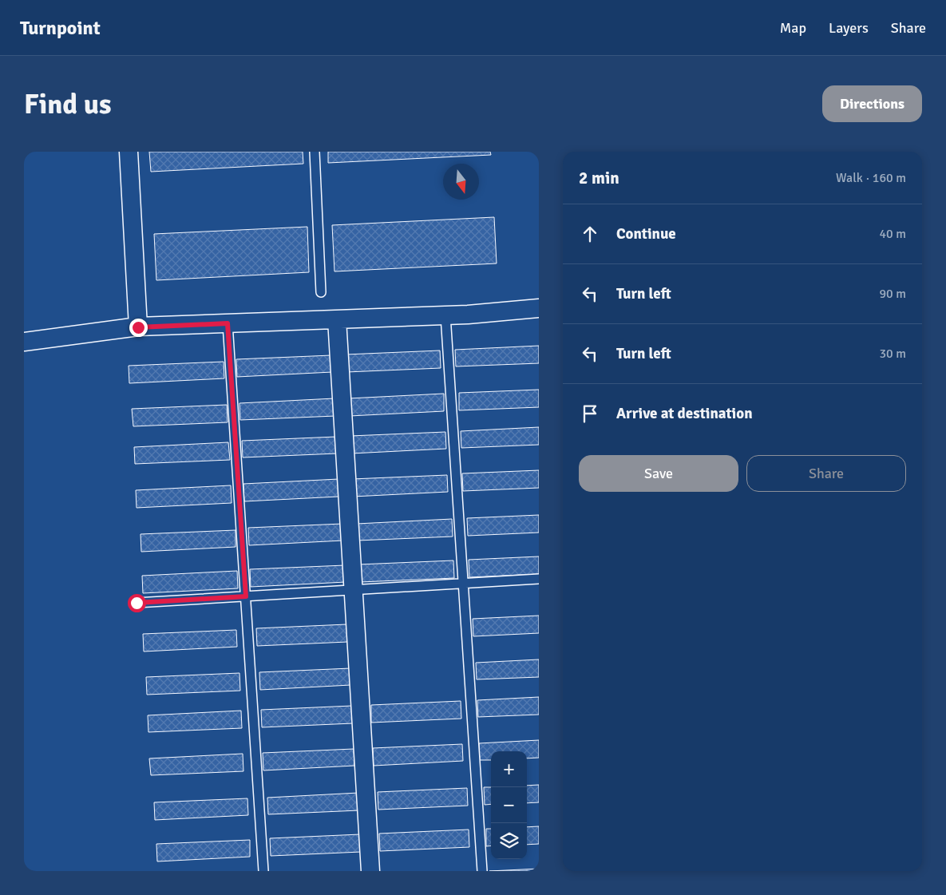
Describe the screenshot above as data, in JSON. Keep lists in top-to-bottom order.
{
  "north": "bottom",
  "page": {
    "header": "Turnpoint",
    "nav": ["Map", "Layers", "Share"],
    "buttons": [
      "Directions",
      ["Save", "Share"]
    ],
    "title": "Find us",
    "heading": ["2 min", "Walk · 160 m"],
    "list": [
      ["Continue", "40 m"],
      ["Turn left", "90 m"],
      ["Turn left", "30 m"],
      "Arrive at destination"
    ],
    "map_buttons": ["+", "−"]
  }
}
